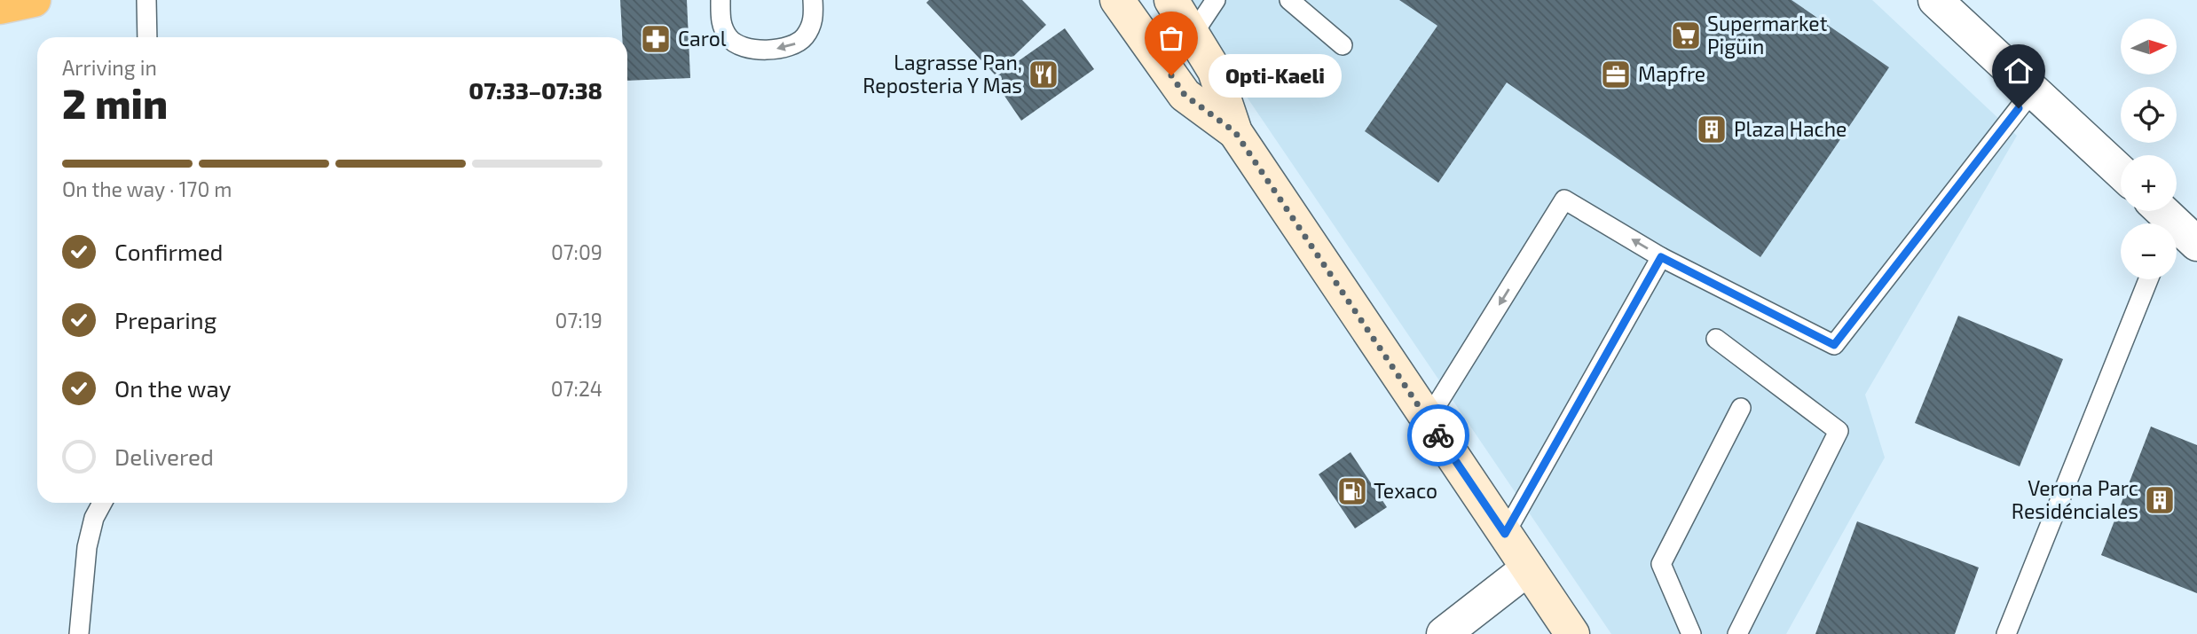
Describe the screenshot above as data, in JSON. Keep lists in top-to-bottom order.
{
  "places": {
    "supermarket": ["Supermarket Pigüin"],
    "pharmacy": ["Carol"],
    "restaurant": ["Lagrasse Pan, Reposteria Y Mas"],
    "office": ["Mapfre"],
    "other": ["Opti-Kaeli"],
    "building": ["Plaza Hache", "Verona Parc Residénciales"],
    "fuel station": ["Texaco"]
  },
  "north": "right",
  "page": {
    "map_buttons": ["+", "−"],
    "heading": ["2 min", "Arriving in", "07:33–07:38"],
    "bubble": "Opti-Kaeli",
    "bar": "On the way · 170 m",
    "list": [
      ["Confirmed", "07:09"],
      ["Preparing", "07:19"],
      ["On the way", "07:24"],
      "Delivered"
    ]
  }
}
